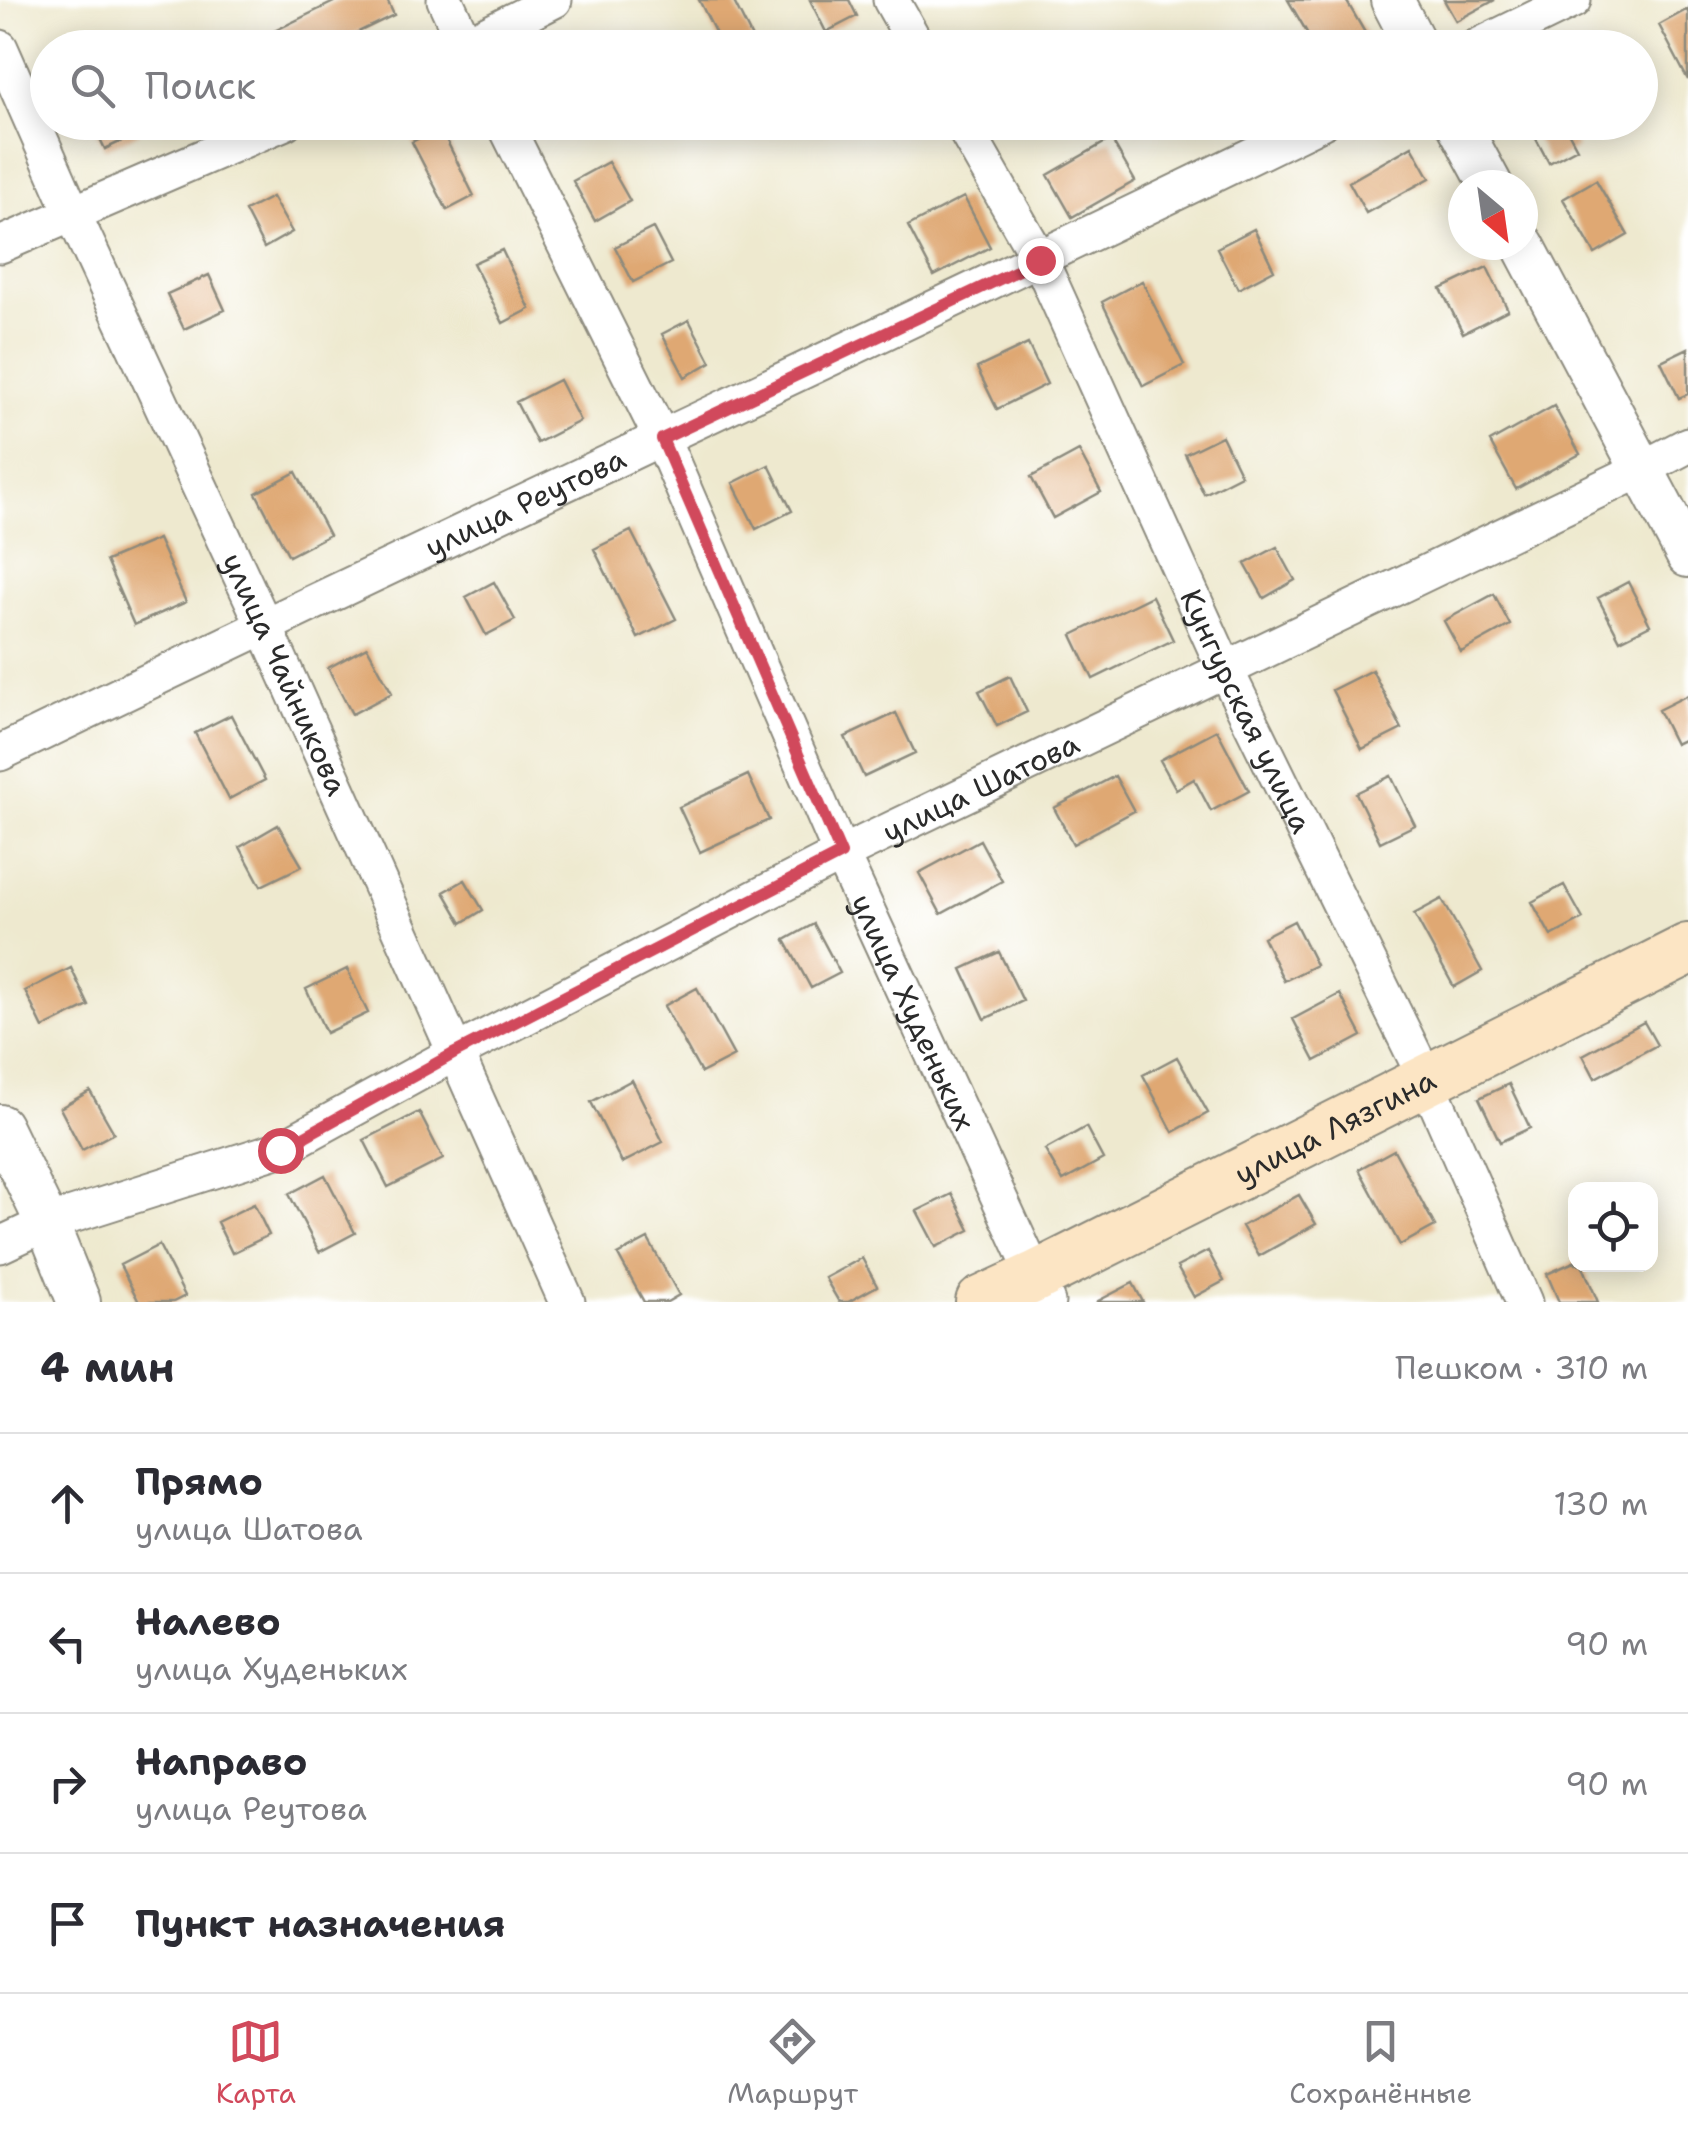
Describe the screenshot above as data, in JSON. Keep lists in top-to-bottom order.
{
  "streets": {
    "main road": ["улица Лязгина"],
    "street": [
      "улица Реутова",
      "улица Чайникова",
      "Кунгурская улица",
      "улица Шатова",
      "улица Худеньких"
    ]
  },
  "crossings": [
    ["улица Реутова", "улица Чайникова"],
    ["улица Реутова", "Кунгурская улица"],
    ["улица Реутова", "улица Худеньких"],
    ["улица Чайникова", "улица Шатова"],
    ["Кунгурская улица", "улица Шатова"],
    ["Кунгурская улица", "улица Лязгина"],
    ["улица Шатова", "улица Худеньких"],
    ["улица Худеньких", "улица Лязгина"]
  ],
  "north": "bottom right",
  "page": {
    "search": "Поиск",
    "heading": ["4 мин", "Пешком · 310 m"],
    "list": [
      ["Прямо", "улица Шатова", "130 m"],
      ["Налево", "улица Худеньких", "90 m"],
      ["Направо", "улица Реутова", "90 m"],
      "Пункт назначения"
    ],
    "nav": ["Карта", "Маршрут", "Сохранённые"]
  }
}
